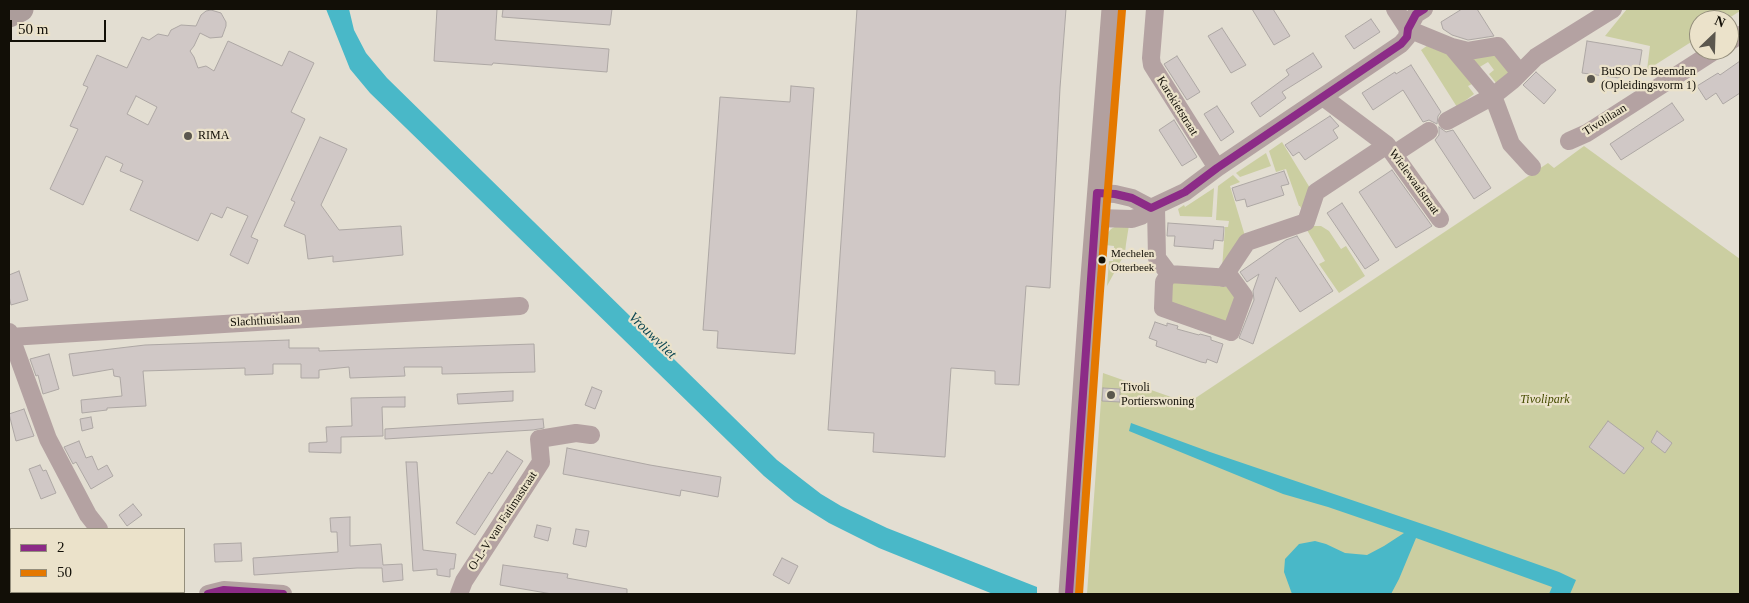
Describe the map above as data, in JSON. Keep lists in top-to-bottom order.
{
  "streets": {
    "street": [
      "Karekietstraat",
      "Tivolilaan",
      "Wielewaalstraat",
      "Slachthuislaan",
      "O-L-V van Fatimastraat"
    ]
  },
  "water": ["Vrouwvliet"],
  "parks": ["Tivolipark"],
  "places": [
    "BuSO De Beemden (Opleidingsvorm 1)",
    "RIMA",
    "Mechelen Otterbeek",
    "Tivoli Portierswoning"
  ],
  "lines": ["transit line 2", "transit line 50"],
  "legend": ["2", "50"],
  "scale_bar": "50 m",
  "north": "top right"
}
